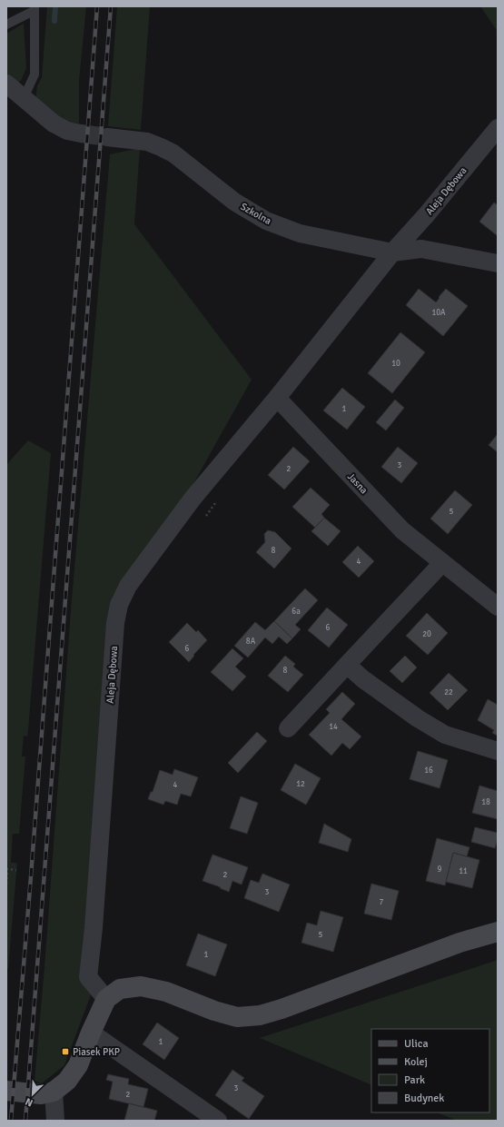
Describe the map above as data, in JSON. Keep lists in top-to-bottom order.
{
  "streets": {
    "street": ["Aleja Dębowa", "Szkolna", "Jasna"]
  },
  "crossings": [
    ["Aleja Dębowa", "Szkolna"],
    ["Aleja Dębowa", "Jasna"]
  ],
  "places": {
    "transit": ["Piasek PKP"]
  },
  "house_numbers": [
    "10A",
    "10",
    "1",
    "3",
    "2",
    "5",
    "8",
    "4",
    "6a",
    "6",
    "20",
    "8A",
    "6",
    "8",
    "22",
    "14",
    "16",
    "12",
    "4",
    "18",
    "9",
    "11",
    "2",
    "3",
    "7",
    "5",
    "1",
    "1",
    "3",
    "2"
  ],
  "legend": [
    "Ulica",
    "Kolej",
    "Park",
    "Budynek"
  ],
  "north": "bottom left"
}
